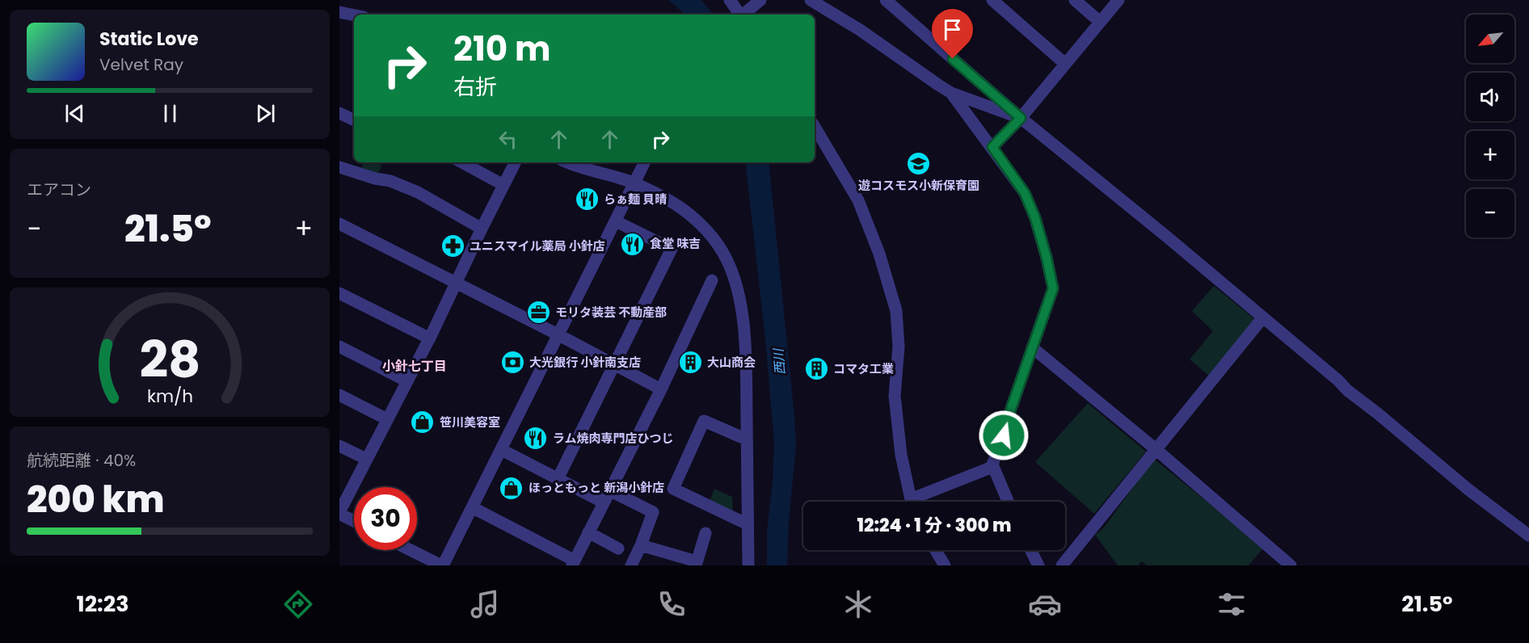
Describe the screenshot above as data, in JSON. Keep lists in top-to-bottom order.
{
  "districts": ["小針七丁目"],
  "water": ["西川"],
  "places": {
    "school or university": ["遊コスモス小新保育園"],
    "restaurant": ["らぁ麺 貝晴", "食堂 味吉", "ラム焼肉専門店ひつじ"],
    "pharmacy": ["ユニスマイル薬局 小針店"],
    "office": ["モリタ装芸 不動産部"],
    "bank": ["大光銀行 小針南支店"],
    "building": ["大山商会", "コマタ工業"],
    "shop": ["笹川美容室", "ほっともっと 新潟小針店"]
  },
  "north": "bottom left",
  "page": {
    "map_buttons": ["+", "−"],
    "turn": ["210 m", "右折"],
    "song": ["Static Love", "Velvet Ray"],
    "tile": [
      "エアコン",
      ["航続距離 · 40%", "200 km"]
    ],
    "heat": ["−", "21.5°", "+"],
    "limit": "30",
    "trip": "12:24 · 1 分 · 300 m",
    "tabs": ["12:23", "21.5°"],
    "gauge": ["28", "km/h"]
  }
}
